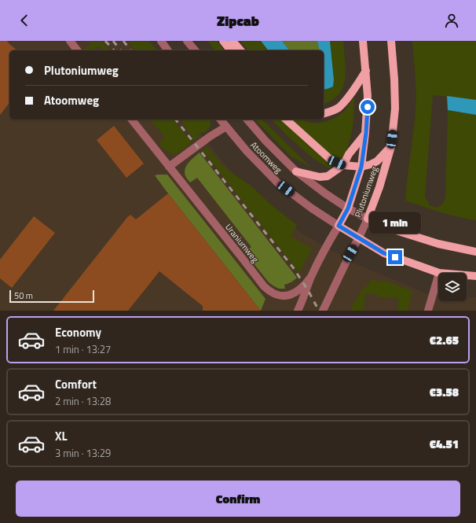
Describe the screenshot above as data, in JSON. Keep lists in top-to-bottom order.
{
  "streets": {
    "main road": ["Atoomweg", "Plutoniumweg"],
    "street": ["Uraniumweg"]
  },
  "crossings": [
    ["Atoomweg", "Plutoniumweg"],
    ["Plutoniumweg", "Uraniumweg"]
  ],
  "scale_bar": "50 m",
  "page": {
    "header": "Zipcab",
    "banner": ["Plutoniumweg", "Atoomweg"],
    "bubble": "1 min",
    "scale": "50 m",
    "list": [
      {
        "name": "Economy",
        "note": "1 min · 13:27",
        "value": "€2.65"
      },
      {
        "name": "Comfort",
        "note": "2 min · 13:28",
        "value": "€3.58"
      },
      {
        "name": "XL",
        "note": "3 min · 13:29",
        "value": "€4.51"
      }
    ],
    "buttons": "Confirm"
  }
}
